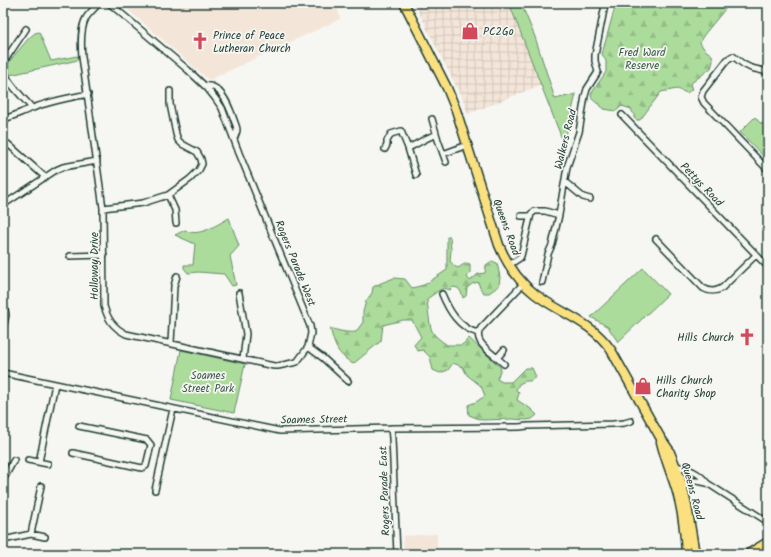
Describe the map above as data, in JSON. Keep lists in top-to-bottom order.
{
  "streets": {
    "main road": ["Queens Road"],
    "street": [
      "Walkers Road",
      "Pettys Road",
      "Rogers Parade West",
      "Holloway Drive",
      "Soames Street",
      "Rogers Parade East"
    ]
  },
  "crossings": [
    ["Rogers Parade West", "Holloway Drive"],
    ["Soames Street", "Rogers Parade East"]
  ],
  "parks": ["Fred Ward Reserve", "Soames Street Park"],
  "places": {
    "shop": ["PC2Go", "Hills Church Charity Shop"],
    "church": ["Prince of Peace Lutheran Church", "Hills Church"]
  }
}
